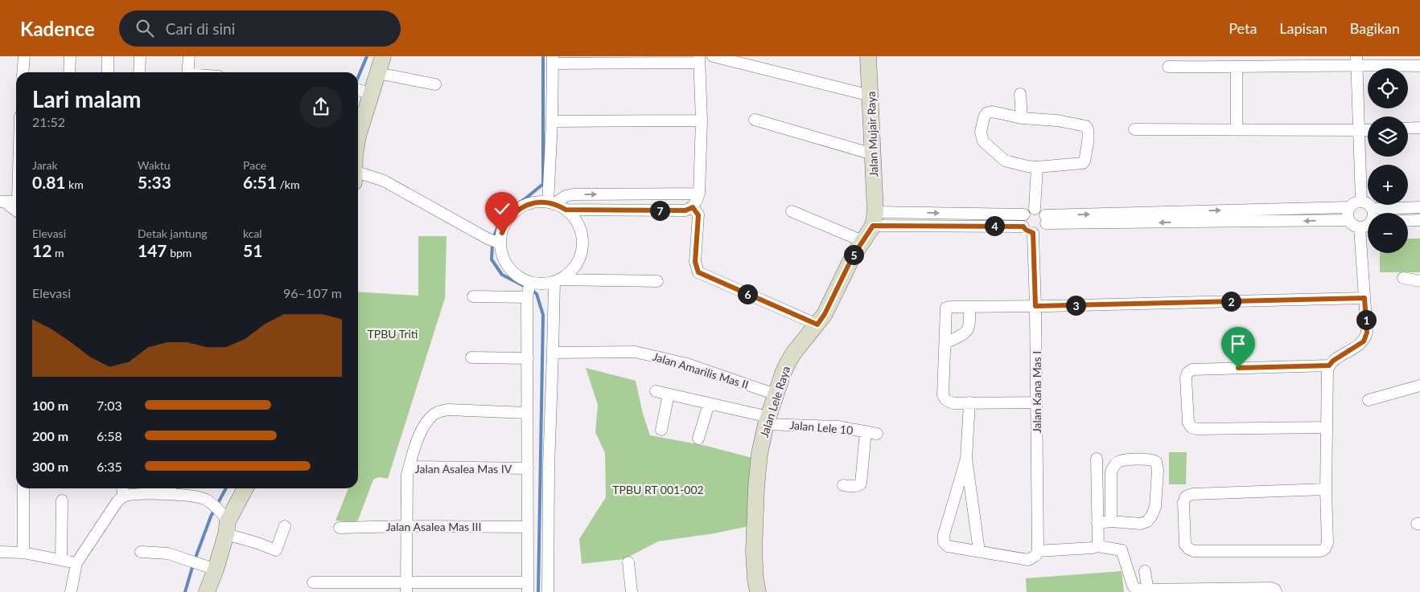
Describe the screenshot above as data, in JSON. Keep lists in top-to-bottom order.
{
  "streets": {
    "street": [
      "Jalan Mujair Raya",
      "Jalan Amarilis Mas II",
      "Jalan Kana Mas I",
      "Jalan Lele Raya",
      "Jalan Lele 10",
      "Jalan Asalea Mas IV",
      "Jalan Asalea Mas III"
    ]
  },
  "crossings": [
    ["Jalan Mujair Raya", "Jalan Lele Raya"],
    ["Jalan Amarilis Mas II", "Jalan Lele Raya"],
    ["Jalan Lele Raya", "Jalan Lele 10"],
    ["Jalan Asalea Mas IV", "Jalan Asalea Mas III"]
  ],
  "parks": ["TPBU Triti", "TPBU RT 001-002"],
  "page": {
    "header": "Kadence",
    "search": "Cari di sini",
    "nav": ["Peta", "Lapisan", "Bagikan"],
    "map_buttons": ["+", "−"],
    "heading": ["Lari malam", "21:52"],
    "stats": [
      ["Jarak", "0.81 km"],
      ["Waktu", "5:33"],
      ["Pace", "6:51 /km"],
      ["Elevasi", "12 m"],
      ["Detak jantung", "147 bpm"],
      ["kcal", "51"]
    ],
    "pins": [
      "7",
      "4",
      "5",
      "6",
      "2",
      "3",
      "1"
    ],
    "chart": ["Elevasi", "96–107 m"],
    "list": [
      {
        "name": "100 m",
        "note": "7:03"
      },
      {
        "name": "200 m",
        "note": "6:58"
      },
      {
        "name": "300 m",
        "note": "6:35"
      }
    ]
  }
}
